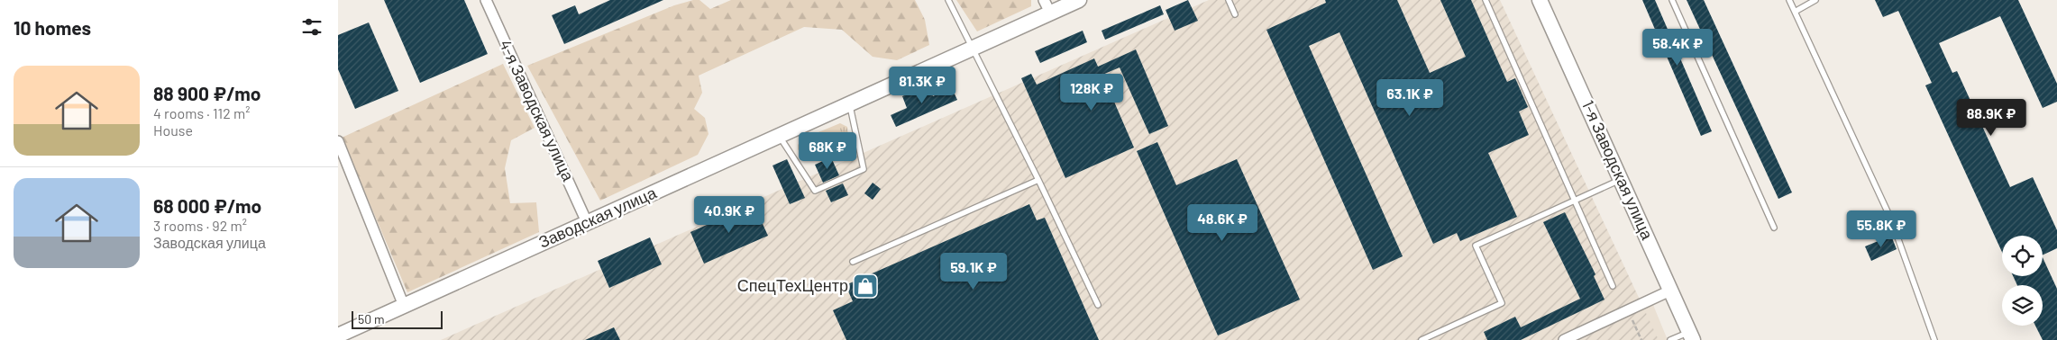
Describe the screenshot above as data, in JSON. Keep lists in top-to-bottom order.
{
  "streets": {
    "main road": ["1-я Заводская улица", "Заводская улица"],
    "street": ["4-я Заводская улица"]
  },
  "crossings": [
    ["4-я Заводская улица", "Заводская улица"]
  ],
  "places": {
    "shop": ["СпецТехЦентр"]
  },
  "scale_bar": "50 m",
  "page": {
    "heading": "10 homes",
    "price": [
      "58.4K ₽",
      "81.3K ₽",
      "128K ₽",
      "63.1K ₽",
      "88.9K ₽",
      "68K ₽",
      "40.9K ₽",
      "48.6K ₽",
      "55.8K ₽",
      "59.1K ₽"
    ],
    "list": [
      {
        "name": "88 900 ₽/mo",
        "note": "4 rooms · 112 m² · House"
      },
      {
        "name": "68 000 ₽/mo",
        "note": "3 rooms · 92 m² · Заводская улица"
      }
    ],
    "scale": "50 m"
  }
}
